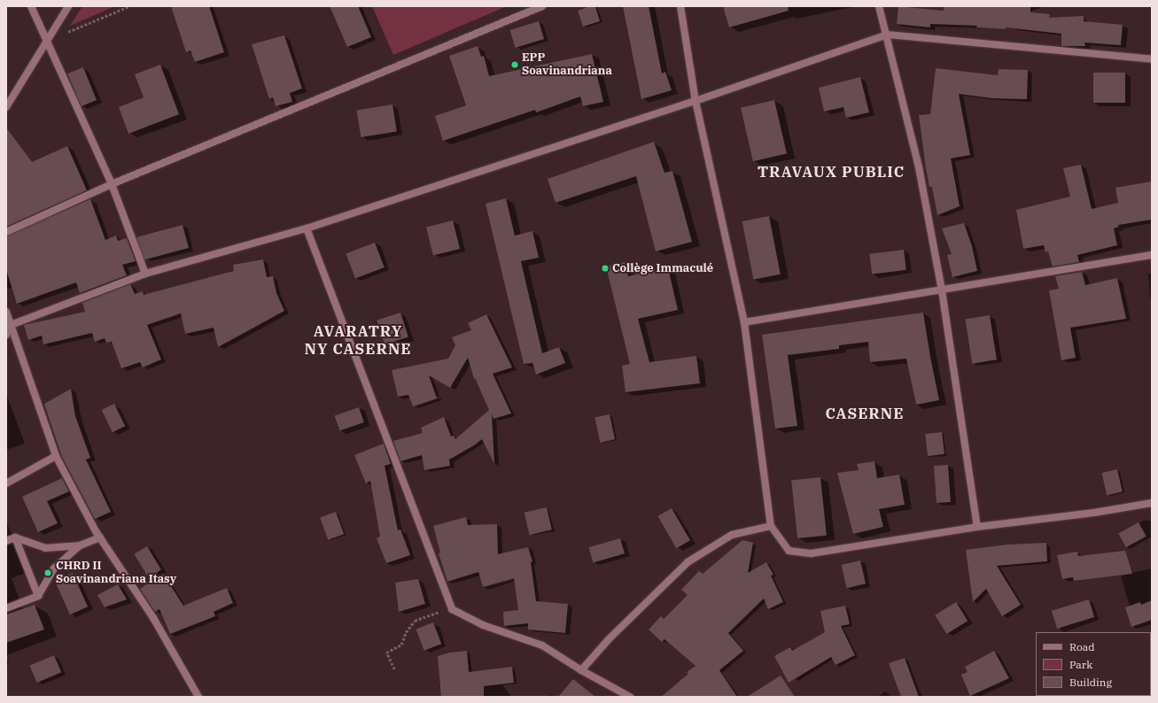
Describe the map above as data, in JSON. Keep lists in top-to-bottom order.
{
  "districts": ["TRAVAUX PUBLIC", "AVARATRY NY CASERNE", "CASERNE"],
  "places": ["EPP Soavinandriana", "Collège Immaculé", "CHRD II Soavinandriana Itasy"],
  "legend": ["Road", "Park", "Building"]
}
